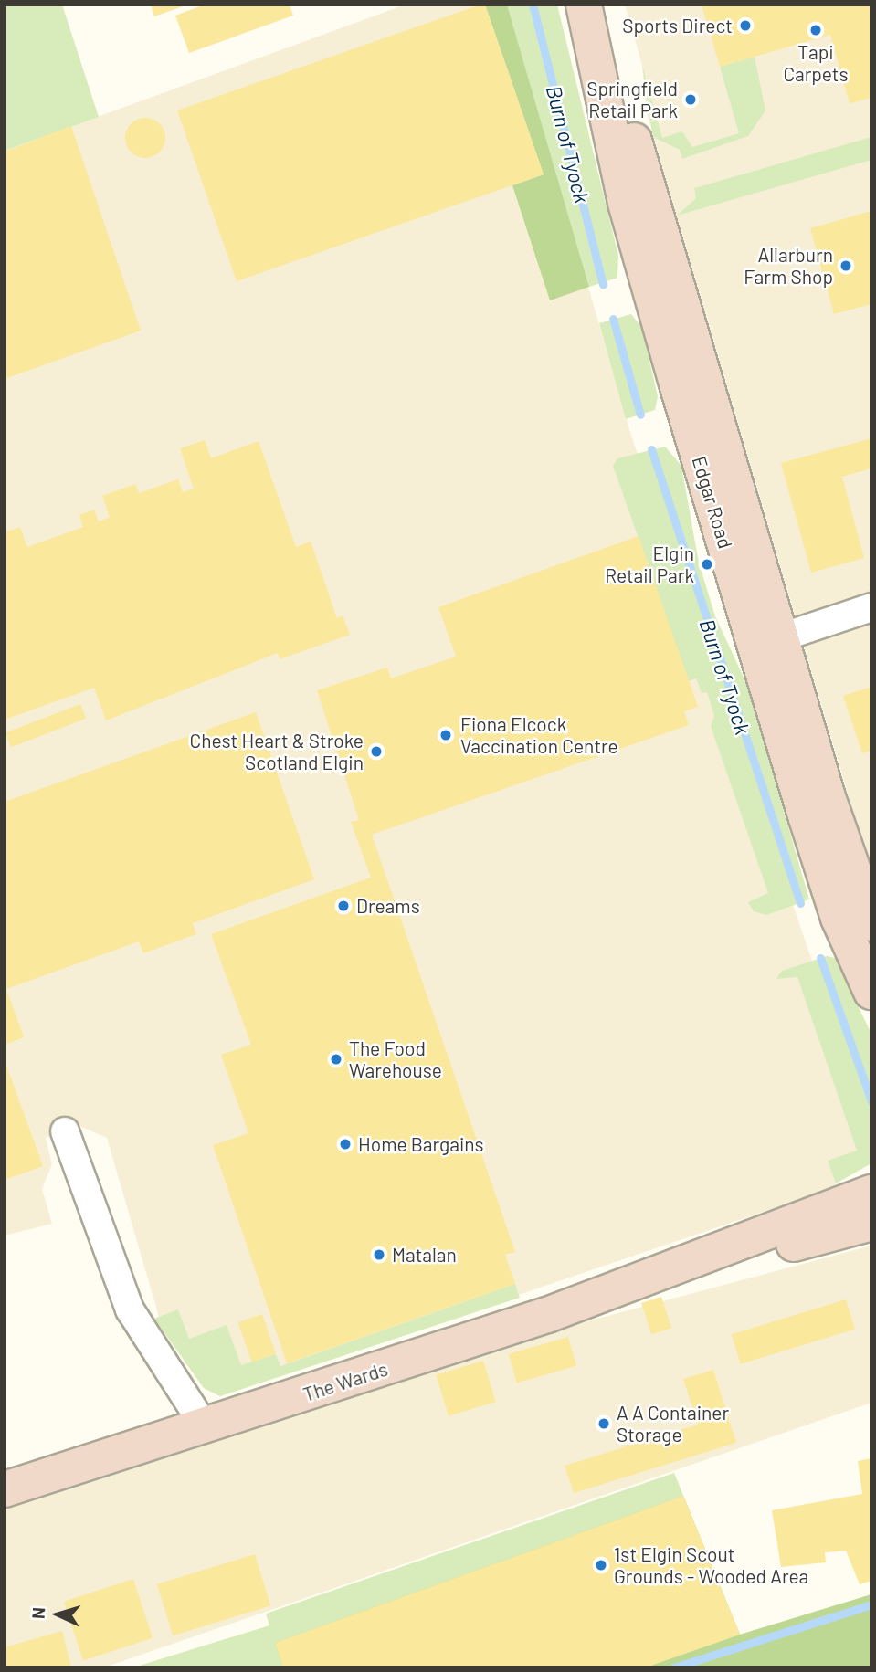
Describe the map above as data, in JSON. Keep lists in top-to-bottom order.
{
  "streets": {
    "street": ["Edgar Road", "The Wards"]
  },
  "water": ["Burn of Tyock"],
  "places": [
    "Sports Direct",
    "Tapi Carpets",
    "Springfield Retail Park",
    "Allarburn Farm Shop",
    "Elgin Retail Park",
    "Fiona Elcock Vaccination Centre",
    "Chest Heart & Stroke Scotland Elgin",
    "Dreams",
    "The Food Warehouse",
    "Home Bargains",
    "Matalan",
    "A A Container Storage",
    "1st Elgin Scout Grounds - Wooded Area"
  ],
  "north": "left"
}
